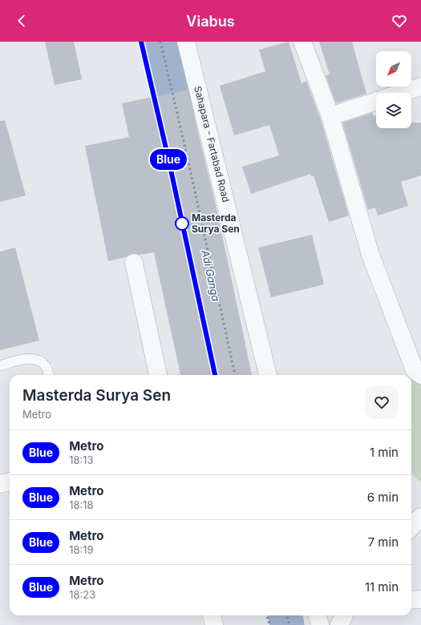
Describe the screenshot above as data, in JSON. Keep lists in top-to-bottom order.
{
  "streets": {
    "street": ["Sahapara - Fartabad Road"]
  },
  "water": ["Adi Ganga"],
  "places": ["Masterda Surya Sen"],
  "lines": ["metro line Blue"],
  "north": "bottom left",
  "page": {
    "header": "Viabus",
    "on_map": "Blue",
    "heading": ["Masterda Surya Sen", "Metro"],
    "list": [
      {
        "mark": "Blue",
        "name": "Metro",
        "note": "18:13",
        "value": "1 min"
      },
      {
        "mark": "Blue",
        "name": "Metro",
        "note": "18:18",
        "value": "6 min"
      },
      {
        "mark": "Blue",
        "name": "Metro",
        "note": "18:19",
        "value": "7 min"
      },
      {
        "mark": "Blue",
        "name": "Metro",
        "note": "18:23",
        "value": "11 min"
      }
    ]
  }
}
